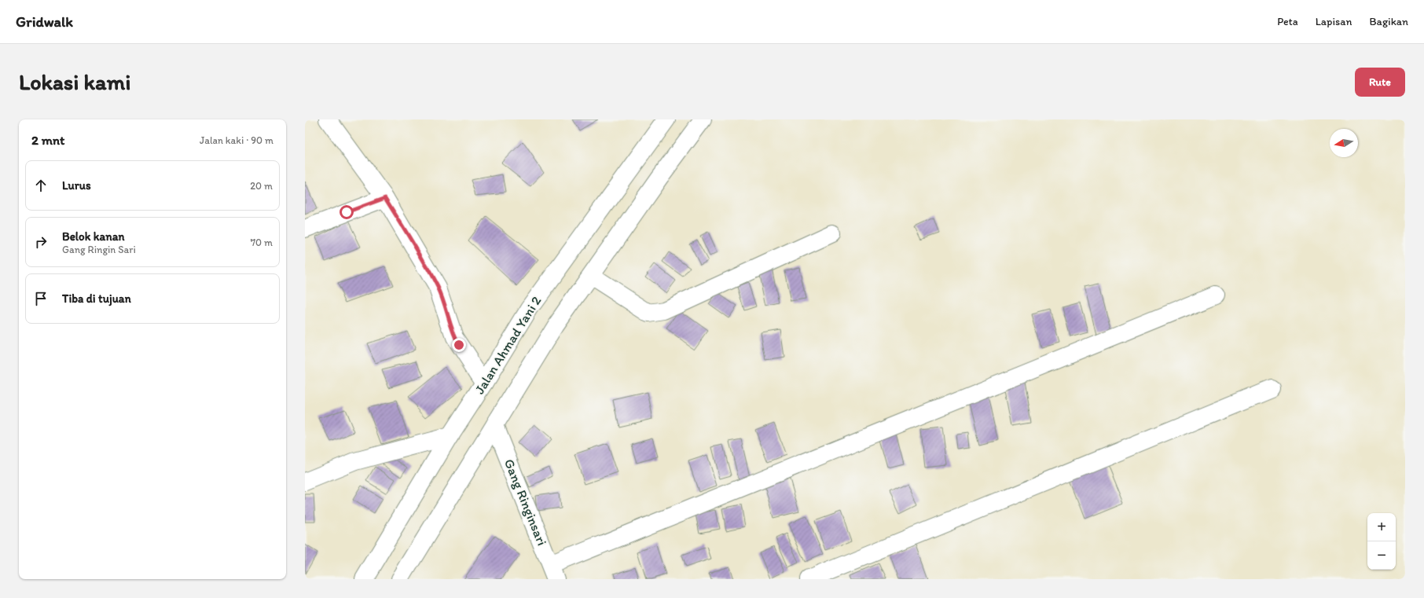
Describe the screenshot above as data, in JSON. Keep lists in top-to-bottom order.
{
  "streets": {
    "main road": ["Jalan Ahmad Yani 2", "Gang Ringinsari"]
  },
  "north": "left",
  "page": {
    "header": "Gridwalk",
    "nav": ["Peta", "Lapisan", "Bagikan"],
    "buttons": "Rute",
    "title": "Lokasi kami",
    "heading": ["2 mnt", "Jalan kaki · 90 m"],
    "list": [
      ["Lurus", "20 m"],
      ["Belok kanan", "Gang Ringin Sari", "70 m"],
      "Tiba di tujuan"
    ],
    "map_buttons": ["+", "−"]
  }
}
